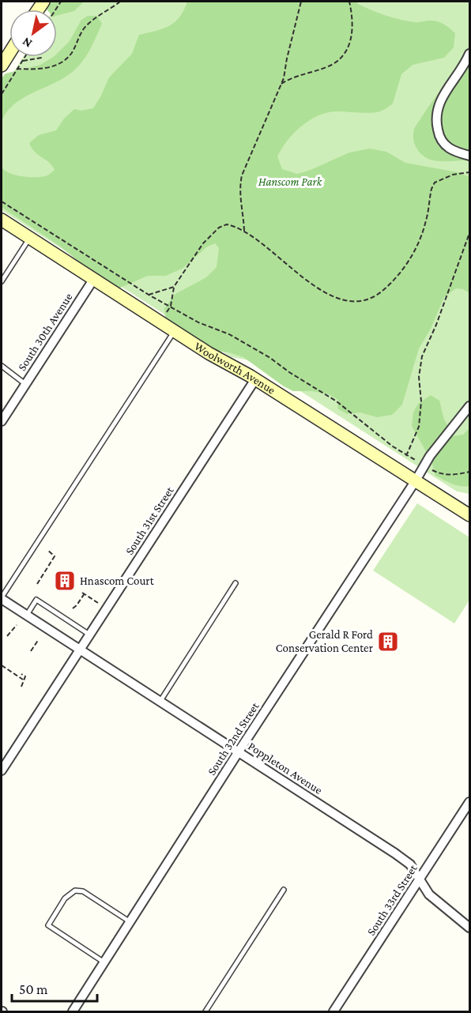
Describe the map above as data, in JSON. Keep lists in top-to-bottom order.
{
  "streets": {
    "street": [
      "South 30th Avenue",
      "Woolworth Avenue",
      "South 31st Street",
      "South 32nd Street",
      "Poppleton Avenue",
      "South 33rd Street"
    ]
  },
  "crossings": [
    ["South 30th Avenue", "Woolworth Avenue"],
    ["Woolworth Avenue", "South 31st Street"],
    ["Woolworth Avenue", "South 32nd Street"],
    ["South 31st Street", "Poppleton Avenue"],
    ["South 32nd Street", "Poppleton Avenue"],
    ["Poppleton Avenue", "South 33rd Street"]
  ],
  "parks": ["Hanscom Park"],
  "places": {
    "building": ["Hnascom Court", "Gerald R Ford Conservation Center"]
  },
  "scale_bar": "50 m",
  "north": "bottom left"
}
